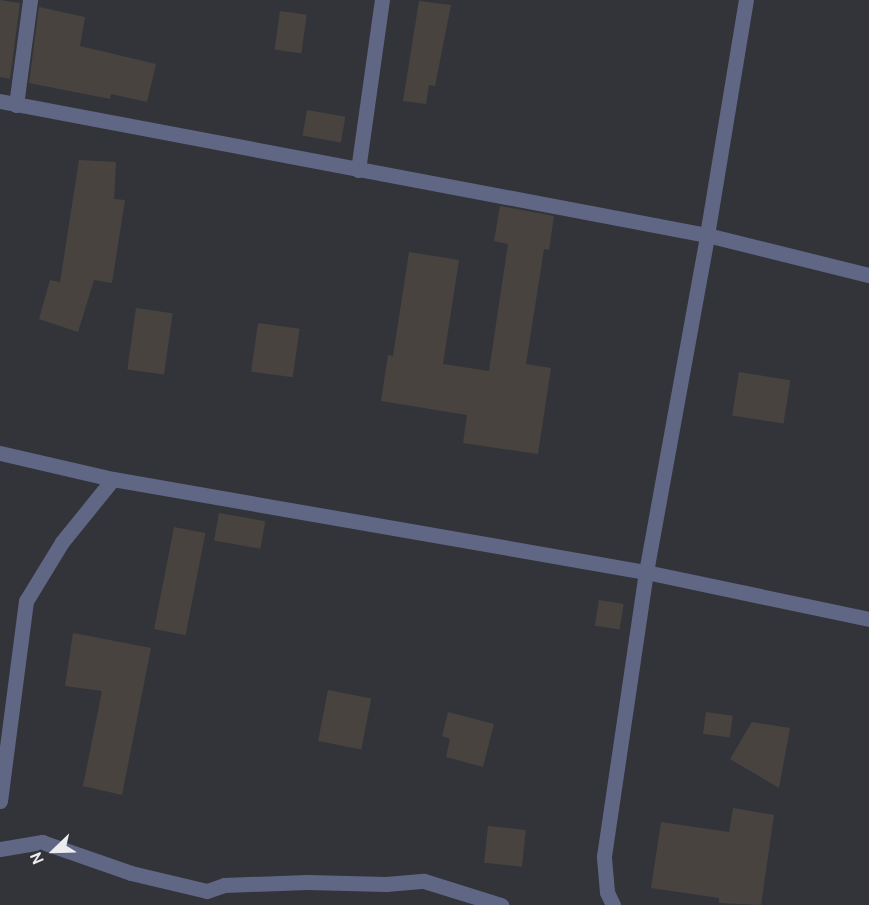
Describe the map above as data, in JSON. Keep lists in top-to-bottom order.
{
  "north": "bottom left"
}
